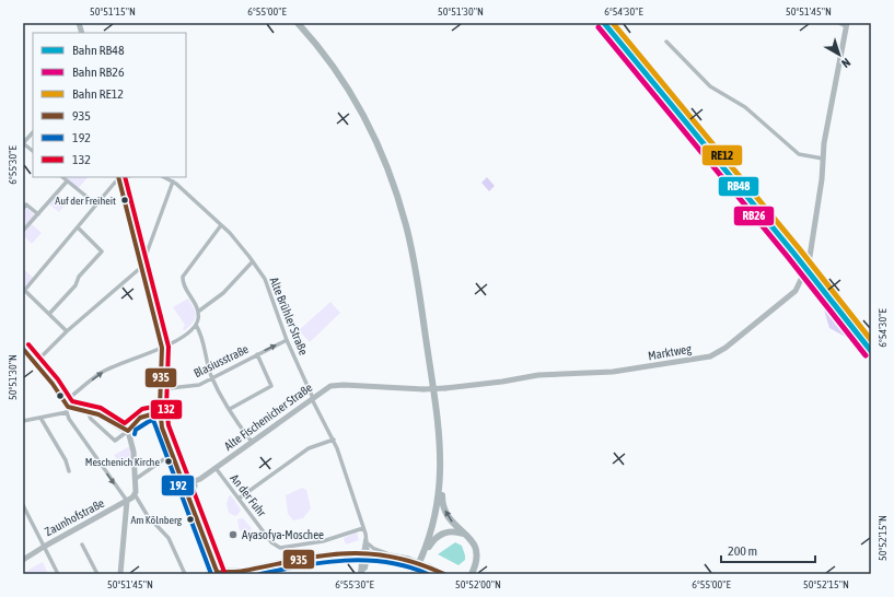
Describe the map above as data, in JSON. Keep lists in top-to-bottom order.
{
  "streets": {
    "street": [
      "Alte Brühler Straße",
      "Marktweg",
      "Blasiusstraße",
      "Alte Fischenicher Straße",
      "An der Fuhr",
      "Zaunhofstraße"
    ]
  },
  "crossings": [
    ["Alte Brühler Straße", "Blasiusstraße"],
    ["Alte Brühler Straße", "Alte Fischenicher Straße"],
    ["Alte Brühler Straße", "An der Fuhr"],
    ["Marktweg", "Alte Fischenicher Straße"],
    ["Alte Fischenicher Straße", "An der Fuhr"]
  ],
  "places": [
    "Auf der Freiheit",
    "Meschenich Kirche",
    "Am Kölnberg",
    "Ayasofya-Moschee"
  ],
  "lines": [
    "rail line RB48",
    "rail line RE12",
    "rail line RB26",
    "transit line 935",
    "transit line 132",
    "transit line 192"
  ],
  "legend": [
    "Bahn RB48",
    "Bahn RB26",
    "Bahn RE12",
    "935",
    "192",
    "132"
  ],
  "scale_bar": "200 m",
  "north": "bottom right",
  "coordinates": [
    "50°51'15\"N",
    "6°55'00\"E",
    "50°51'30\"N",
    "6°54'30\"E",
    "50°51'45\"N",
    "6°55'30\"E",
    "50°52'15\"N",
    "50°52'00\"N"
  ]
}
